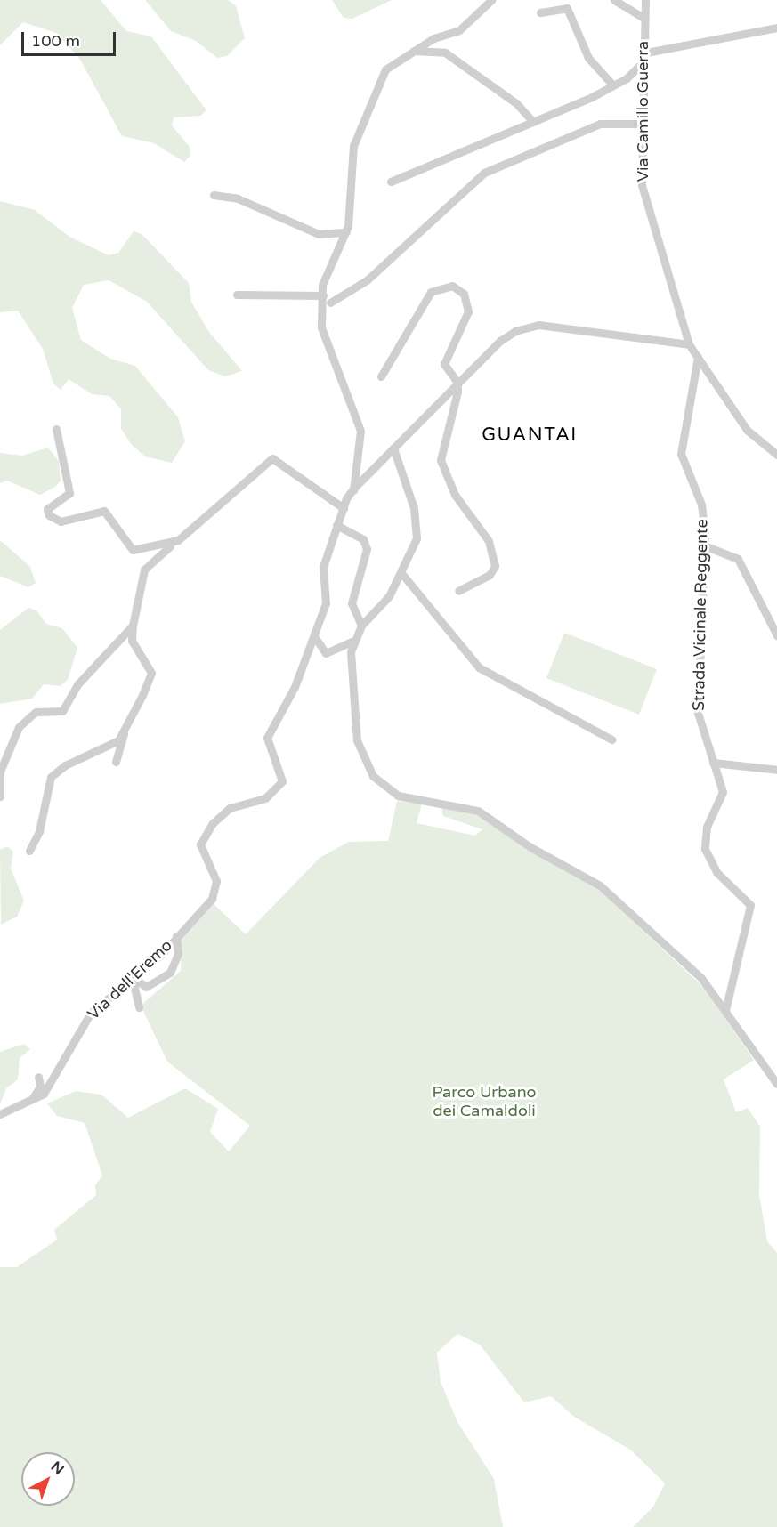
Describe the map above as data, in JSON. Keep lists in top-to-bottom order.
{
  "streets": {
    "street": ["Via Camillo Guerra", "Strada Vicinale Reggente", "Via dell'Eremo"]
  },
  "crossings": [
    ["Via Camillo Guerra", "Strada Vicinale Reggente"]
  ],
  "districts": ["GUANTAI"],
  "parks": ["Parco Urbano dei Camaldoli"],
  "scale_bar": "100 m",
  "north": "top right"
}
